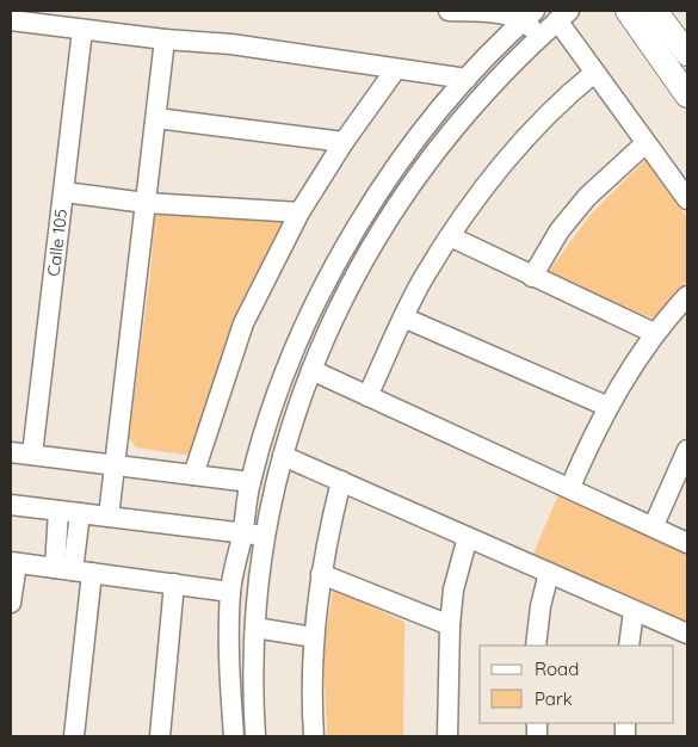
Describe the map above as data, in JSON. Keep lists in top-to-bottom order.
{
  "streets": {
    "street": ["Calle 105"]
  },
  "legend": ["Road", "Park"]
}
